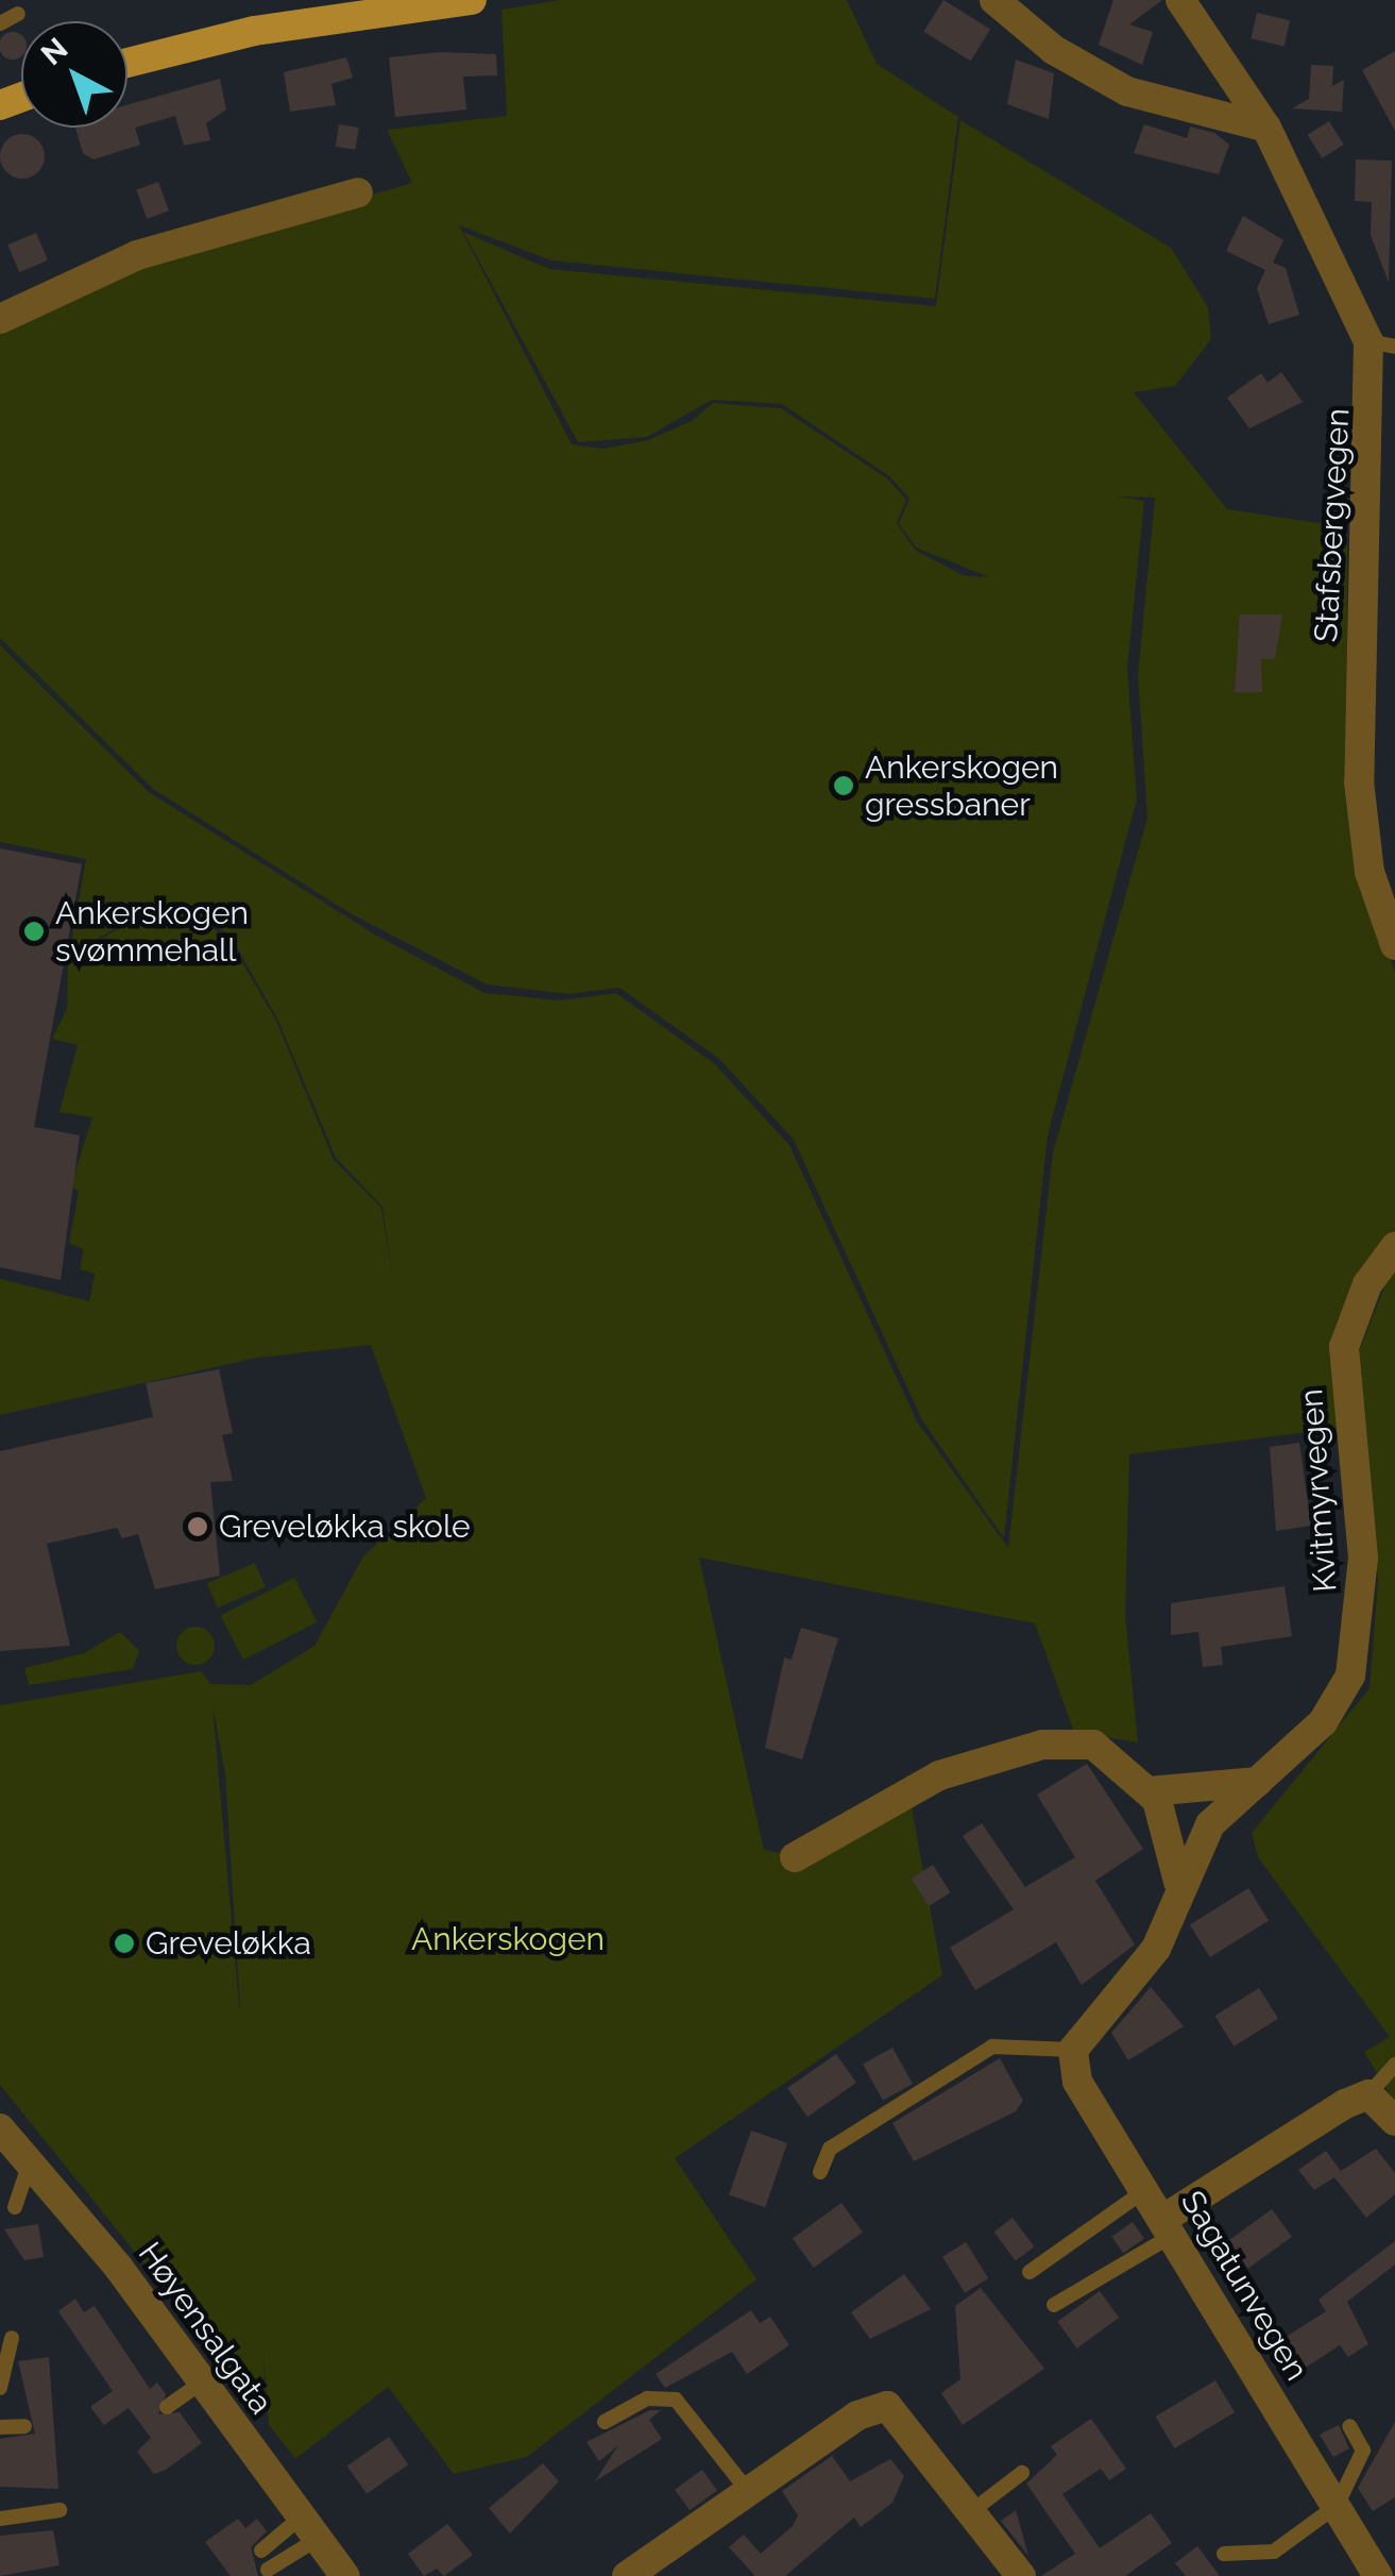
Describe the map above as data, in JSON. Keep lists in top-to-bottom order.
{
  "streets": {
    "street": [
      "Stafsbergvegen",
      "Kvitmyrvegen",
      "Sagatunvegen",
      "Høyensalgata"
    ]
  },
  "crossings": [
    ["Kvitmyrvegen", "Sagatunvegen"]
  ],
  "parks": ["Ankerskogen"],
  "places": [
    "Ankerskogen gressbaner",
    "Ankerskogen svømmehall",
    "Greveløkka skole",
    "Greveløkka"
  ],
  "north": "top left"
}
